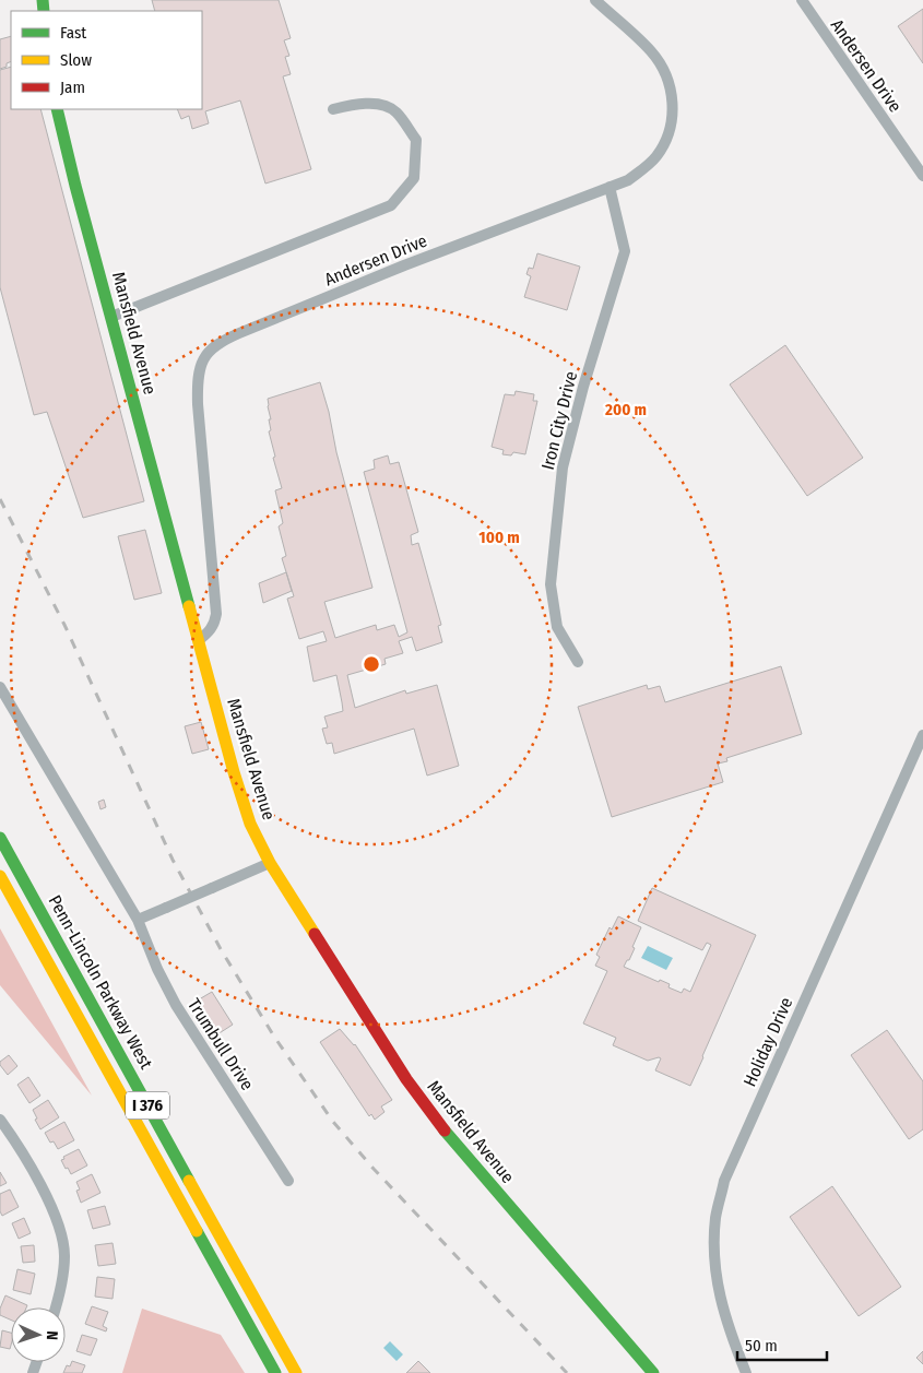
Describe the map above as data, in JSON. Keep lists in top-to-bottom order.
{
  "streets": {
    "main road": ["Mansfield Avenue", "Penn-Lincoln Parkway West", "I 376"],
    "street": [
      "Andersen Drive",
      "Iron City Drive",
      "Holiday Drive",
      "Trumbull Drive"
    ]
  },
  "crossings": [
    ["Andersen Drive", "Mansfield Avenue"],
    ["Andersen Drive", "Iron City Drive"]
  ],
  "legend": ["Fast", "Slow", "Jam"],
  "scale_bar": "50 m",
  "north": "right",
  "rings": ["200 m", "100 m"]
}
